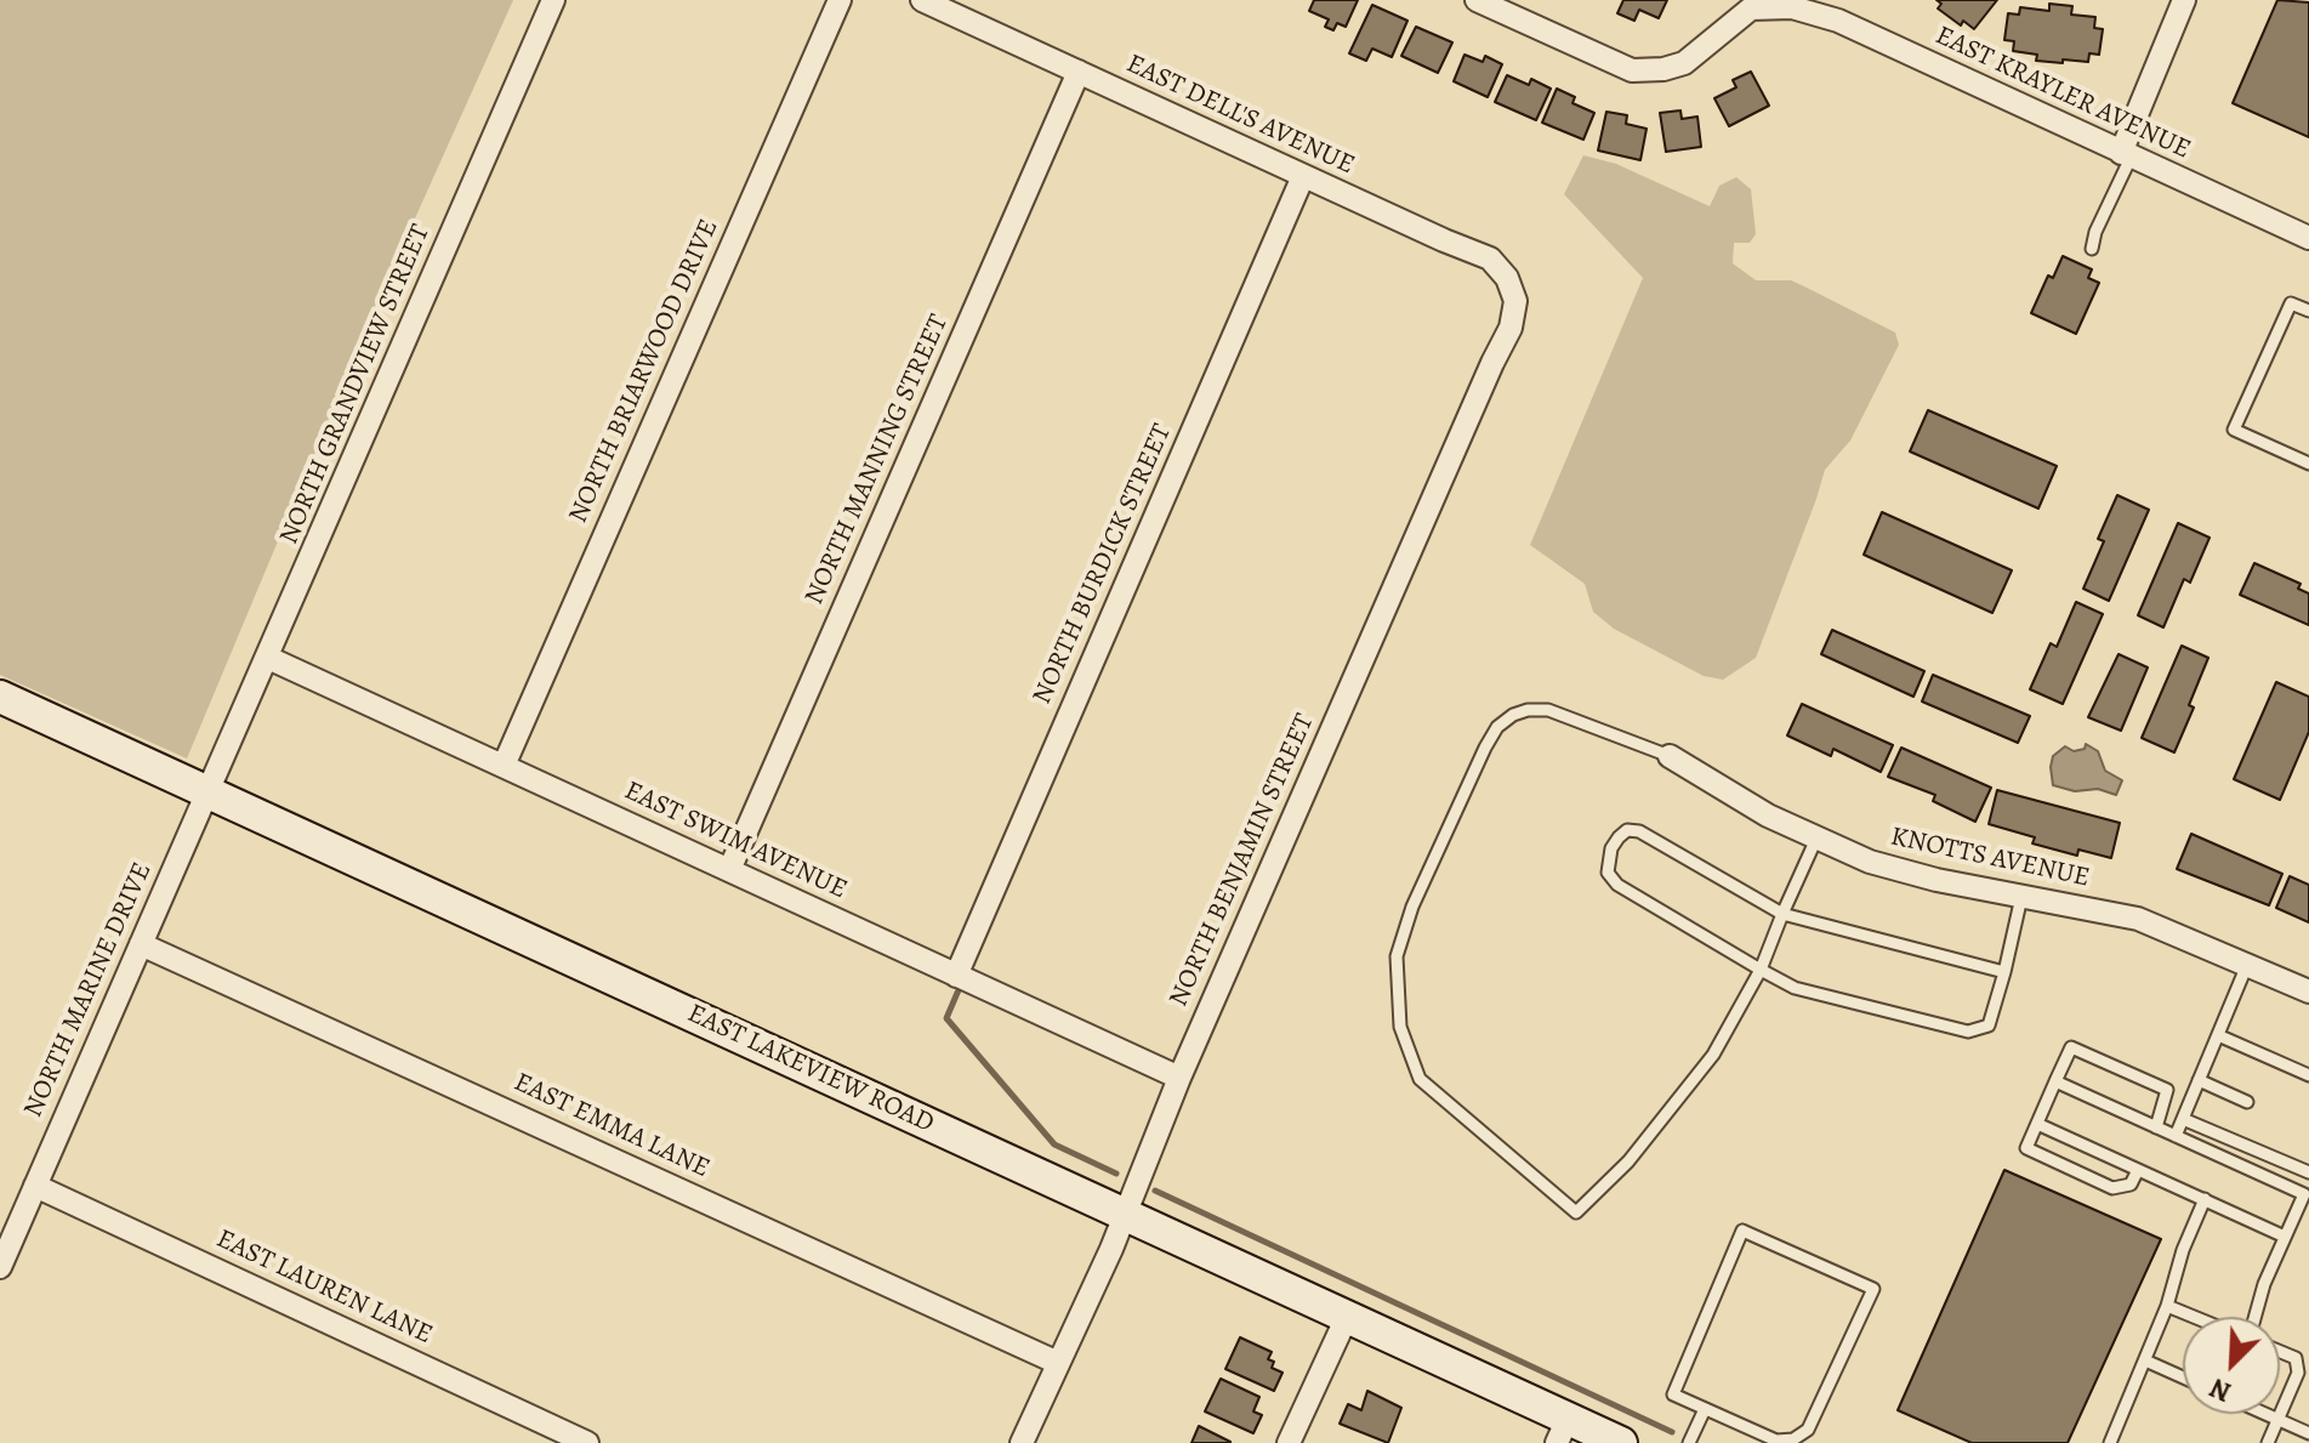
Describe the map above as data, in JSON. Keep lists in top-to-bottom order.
{
  "streets": {
    "street": [
      "EAST KRAYLER AVENUE",
      "EAST DELL'S AVENUE",
      "NORTH BRIARWOOD DRIVE",
      "NORTH GRANDVIEW STREET",
      "NORTH MANNING STREET",
      "NORTH BURDICK STREET",
      "EAST SWIM AVENUE",
      "KNOTTS AVENUE",
      "NORTH BENJAMIN STREET",
      "NORTH MARINE DRIVE",
      "EAST LAKEVIEW ROAD",
      "EAST EMMA LANE",
      "EAST LAUREN LANE"
    ]
  },
  "crossings": [
    ["EAST DELL'S AVENUE", "NORTH MANNING STREET"],
    ["EAST DELL'S AVENUE", "NORTH BURDICK STREET"],
    ["EAST DELL'S AVENUE", "NORTH BENJAMIN STREET"],
    ["NORTH BRIARWOOD DRIVE", "EAST SWIM AVENUE"],
    ["NORTH GRANDVIEW STREET", "EAST SWIM AVENUE"],
    ["NORTH GRANDVIEW STREET", "NORTH MARINE DRIVE"],
    ["NORTH GRANDVIEW STREET", "EAST LAKEVIEW ROAD"],
    ["NORTH MANNING STREET", "EAST SWIM AVENUE"],
    ["NORTH BURDICK STREET", "EAST SWIM AVENUE"],
    ["EAST SWIM AVENUE", "NORTH BENJAMIN STREET"],
    ["NORTH BENJAMIN STREET", "EAST LAKEVIEW ROAD"],
    ["NORTH BENJAMIN STREET", "EAST EMMA LANE"],
    ["NORTH MARINE DRIVE", "EAST LAKEVIEW ROAD"],
    ["NORTH MARINE DRIVE", "EAST EMMA LANE"],
    ["NORTH MARINE DRIVE", "EAST LAUREN LANE"]
  ],
  "north": "bottom left"
}
